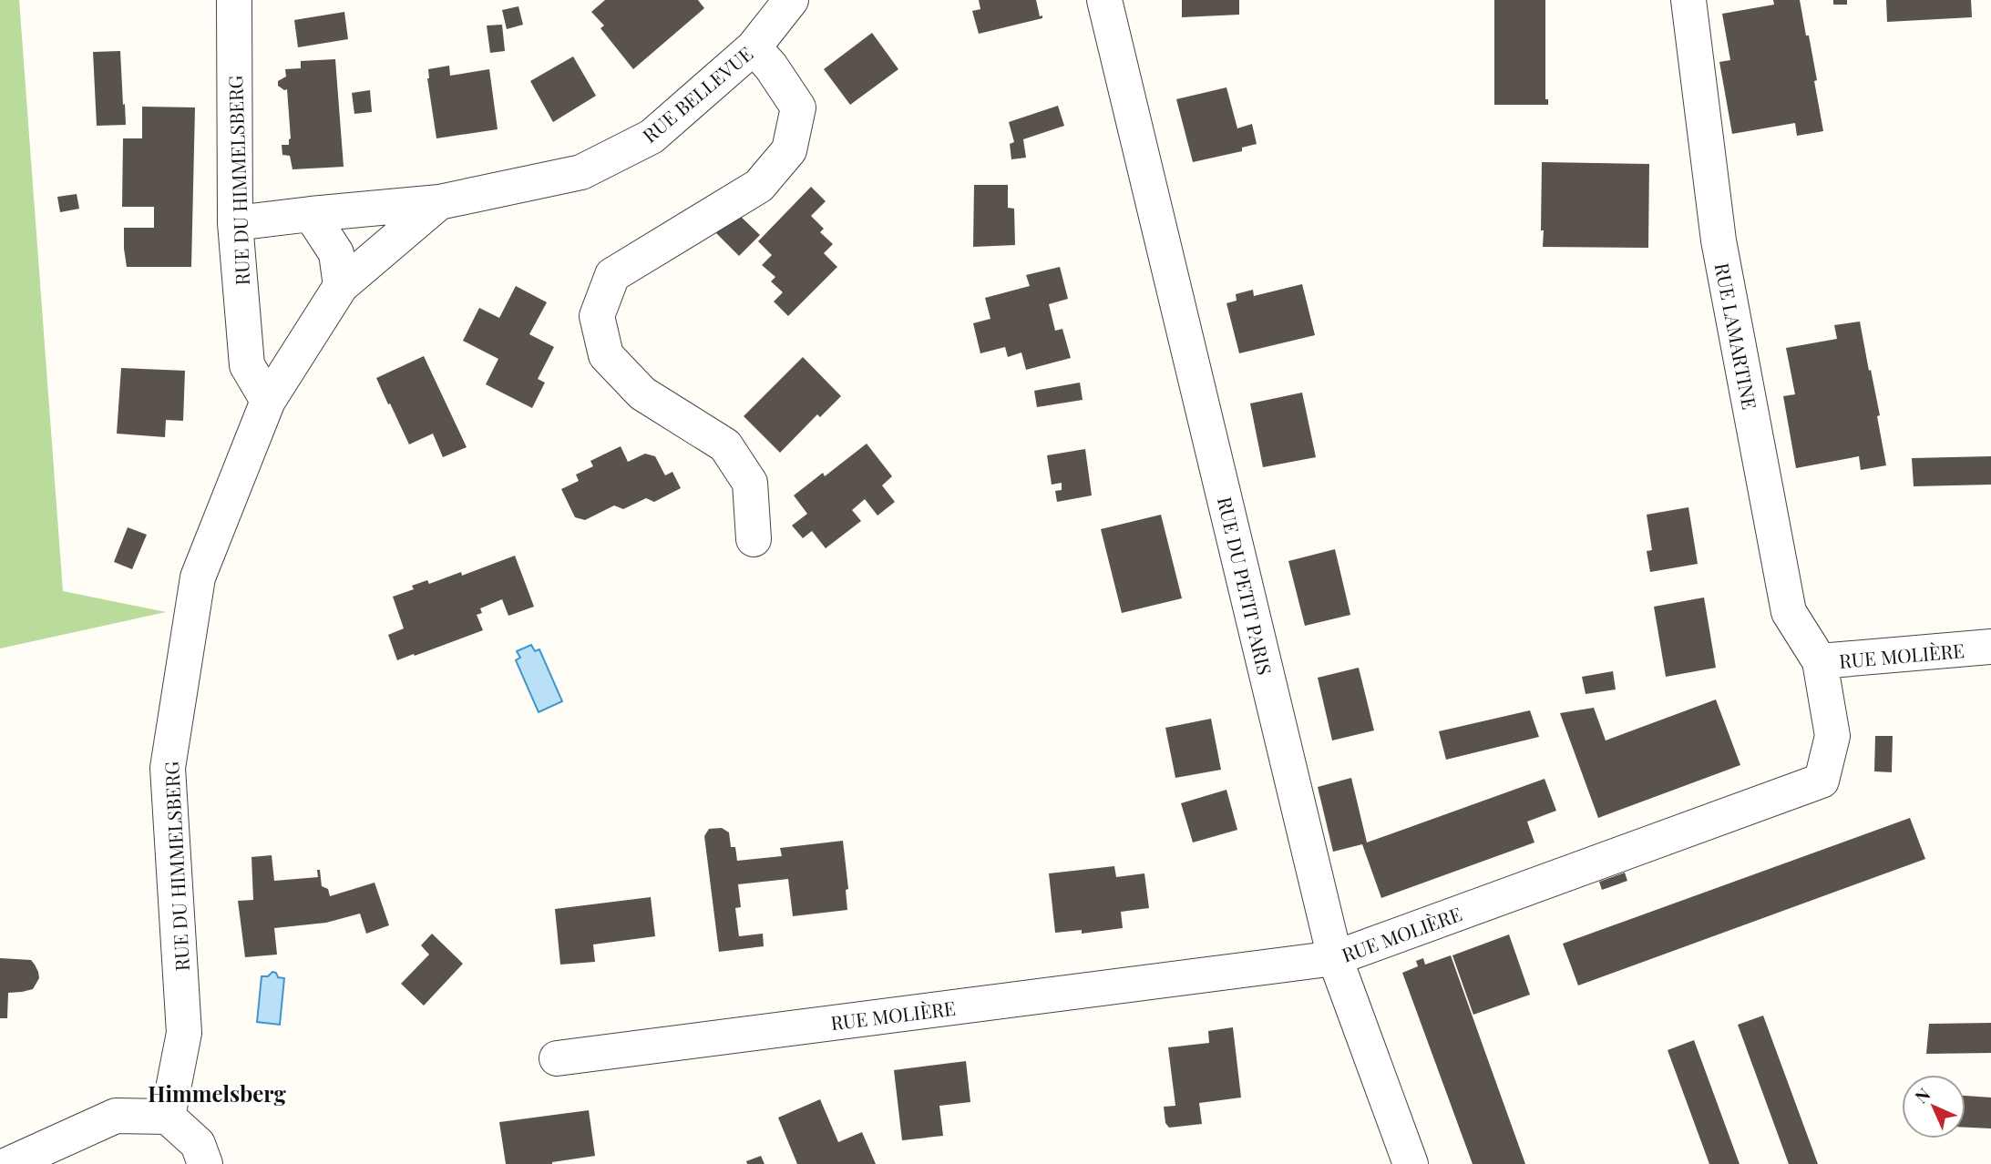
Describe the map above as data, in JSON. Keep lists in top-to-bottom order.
{
  "streets": {
    "street": [
      "RUE BELLEVUE",
      "RUE DU HIMMELSBERG",
      "RUE LAMARTINE",
      "RUE DU PETIT PARIS",
      "RUE MOLIÈRE"
    ]
  },
  "crossings": [
    ["RUE BELLEVUE", "RUE DU HIMMELSBERG"],
    ["RUE LAMARTINE", "RUE MOLIÈRE"],
    ["RUE DU PETIT PARIS", "RUE MOLIÈRE"]
  ],
  "districts": ["Himmelsberg"],
  "north": "top left"
}
